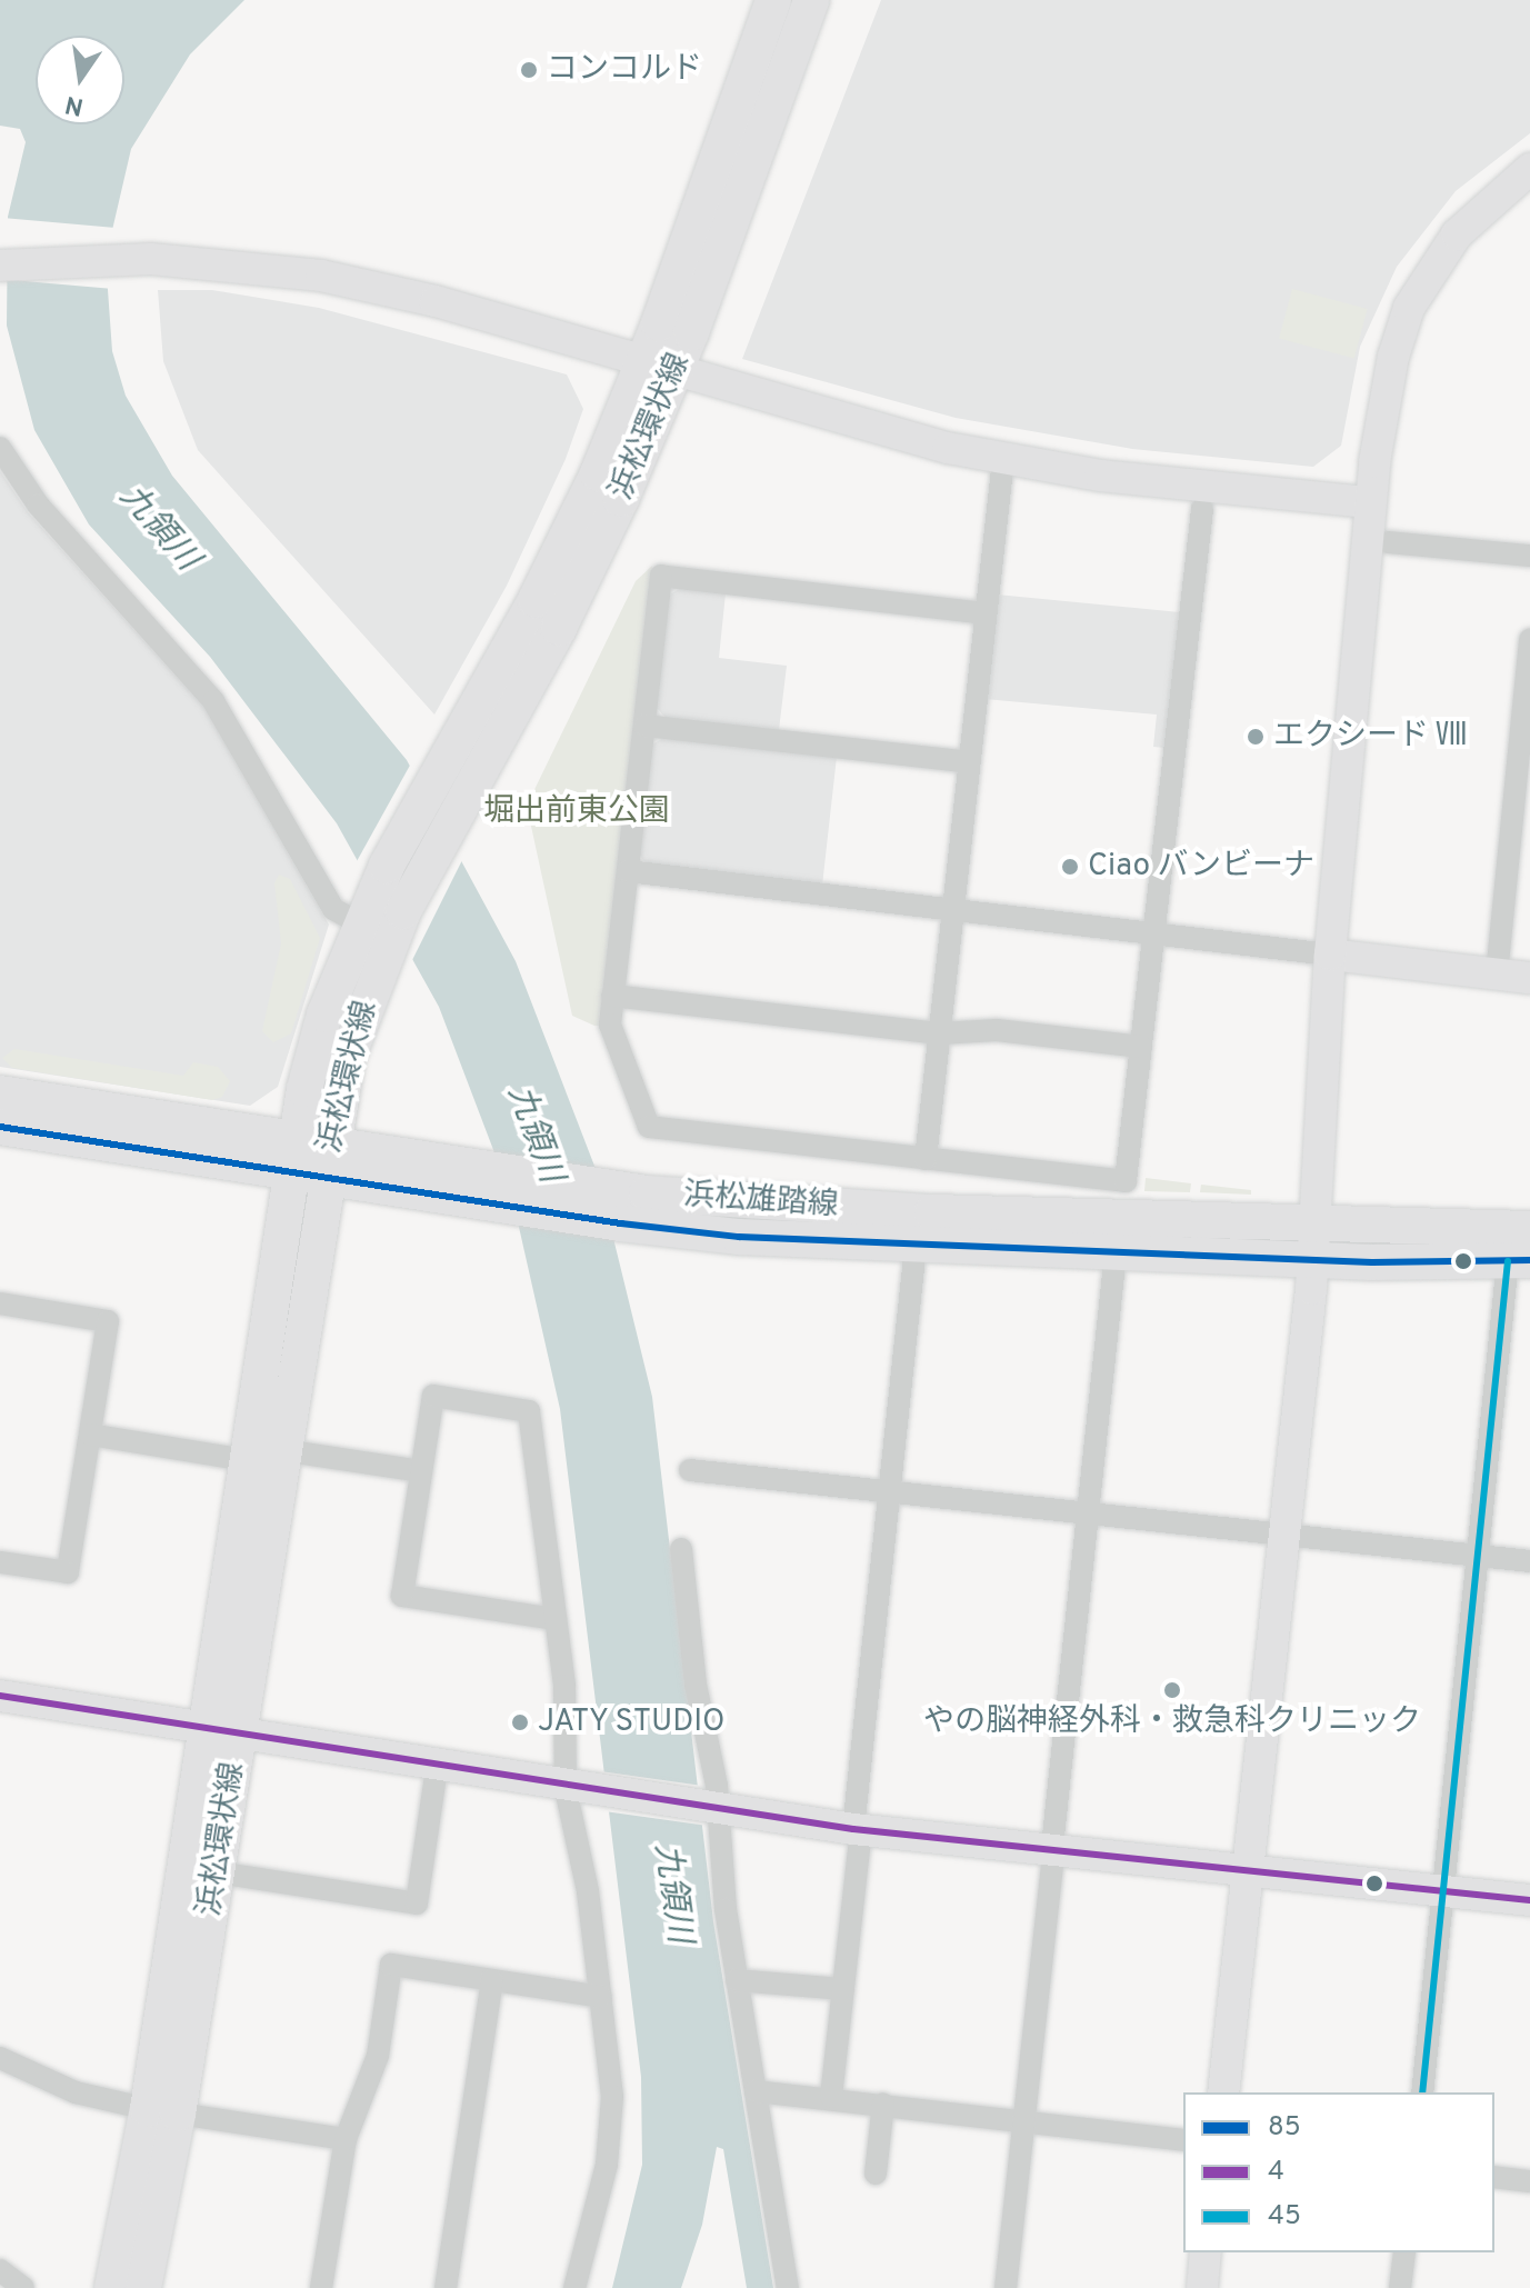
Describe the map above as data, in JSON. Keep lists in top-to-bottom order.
{
  "streets": {
    "main road": ["浜松環状線", "浜松雄踏線"]
  },
  "crossings": [
    ["浜松環状線", "浜松雄踏線"]
  ],
  "water": ["九領川"],
  "parks": ["堀出前東公園"],
  "places": [
    "コンコルド",
    "エクシード Ⅷ",
    "Ciao バンビーナ",
    "やの脳神経外科・救急科クリニック",
    "JATY STUDIO"
  ],
  "lines": ["transit line 85", "transit line 45", "transit line 4"],
  "legend": ["85", "4", "45"],
  "north": "bottom"
}
